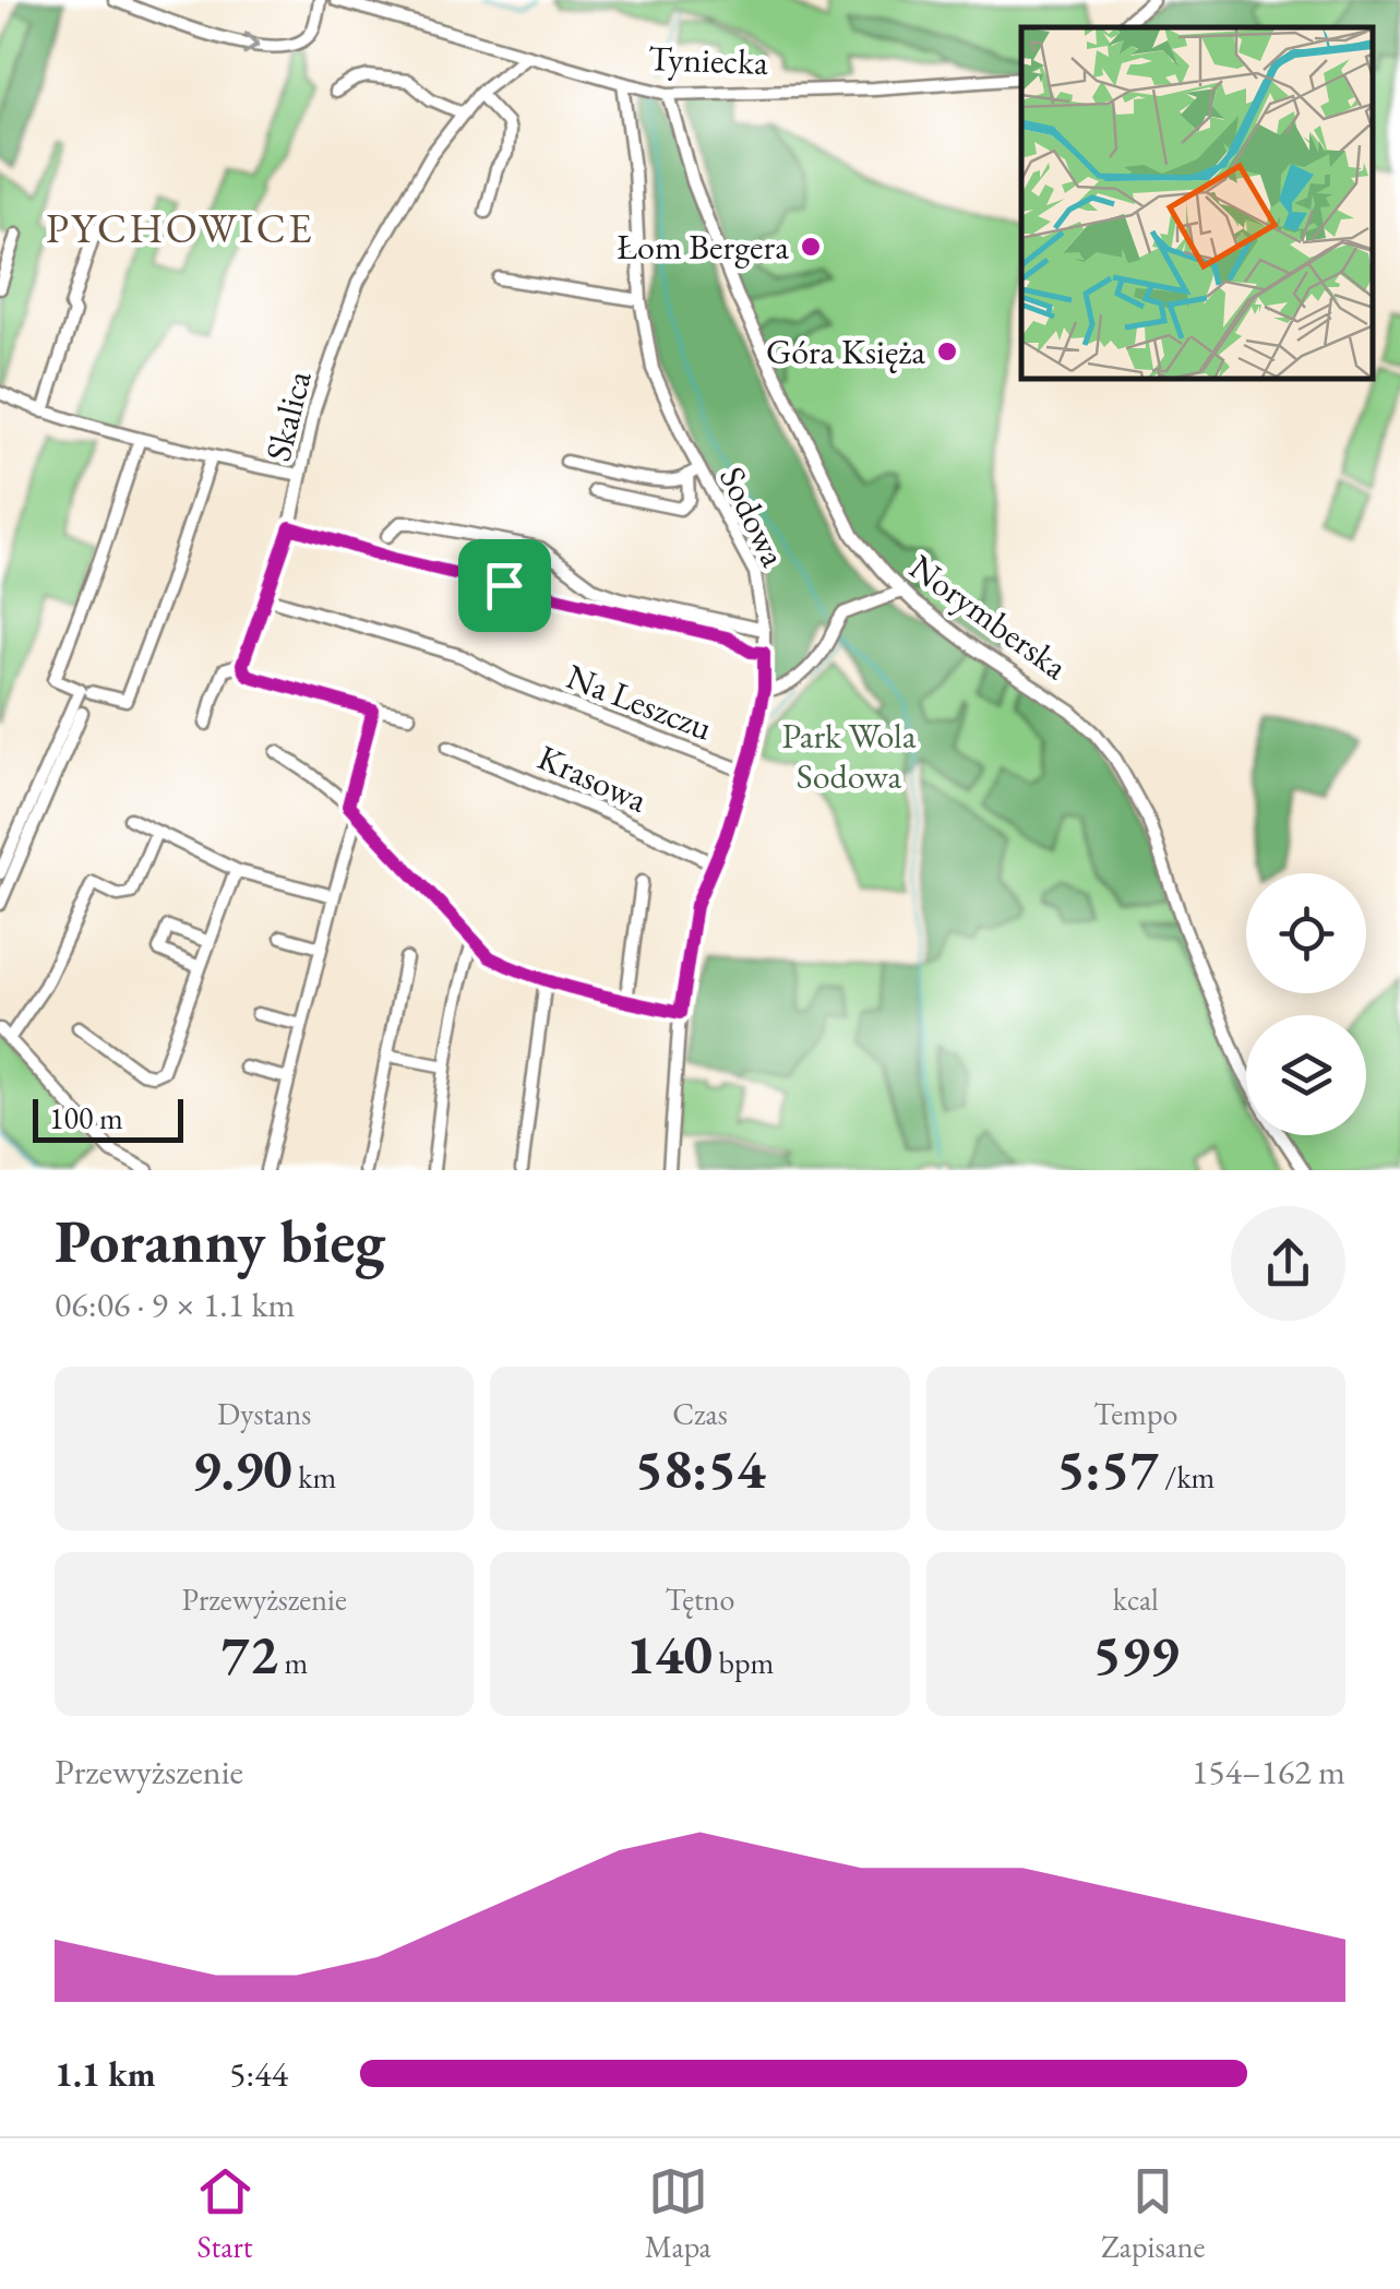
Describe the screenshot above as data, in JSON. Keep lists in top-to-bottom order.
{
  "streets": {
    "street": [
      "Tyniecka",
      "Skalica",
      "Sodowa",
      "Norymberska",
      "Na Leszczu",
      "Krasowa"
    ]
  },
  "crossings": [
    ["Tyniecka", "Skalica"],
    ["Tyniecka", "Sodowa"],
    ["Tyniecka", "Norymberska"],
    ["Skalica", "Na Leszczu"],
    ["Sodowa", "Na Leszczu"],
    ["Sodowa", "Krasowa"]
  ],
  "districts": ["PYCHOWICE"],
  "parks": ["Park Wola Sodowa"],
  "places": ["Łom Bergera", "Góra Księża"],
  "scale_bar": "100 m",
  "page": {
    "scale": "100 m",
    "heading": ["Poranny bieg", "06:06 · 9 × 1.1 km"],
    "stats": [
      ["Dystans", "9.90 km"],
      ["Czas", "58:54"],
      ["Tempo", "5:57 /km"],
      ["Przewyższenie", "72 m"],
      ["Tętno", "140 bpm"],
      ["kcal", "599"]
    ],
    "chart": ["Przewyższenie", "154–162 m"],
    "list": [
      {
        "name": "1.1 km",
        "note": "5:44"
      }
    ],
    "tabs": ["Start", "Mapa", "Zapisane"]
  }
}
